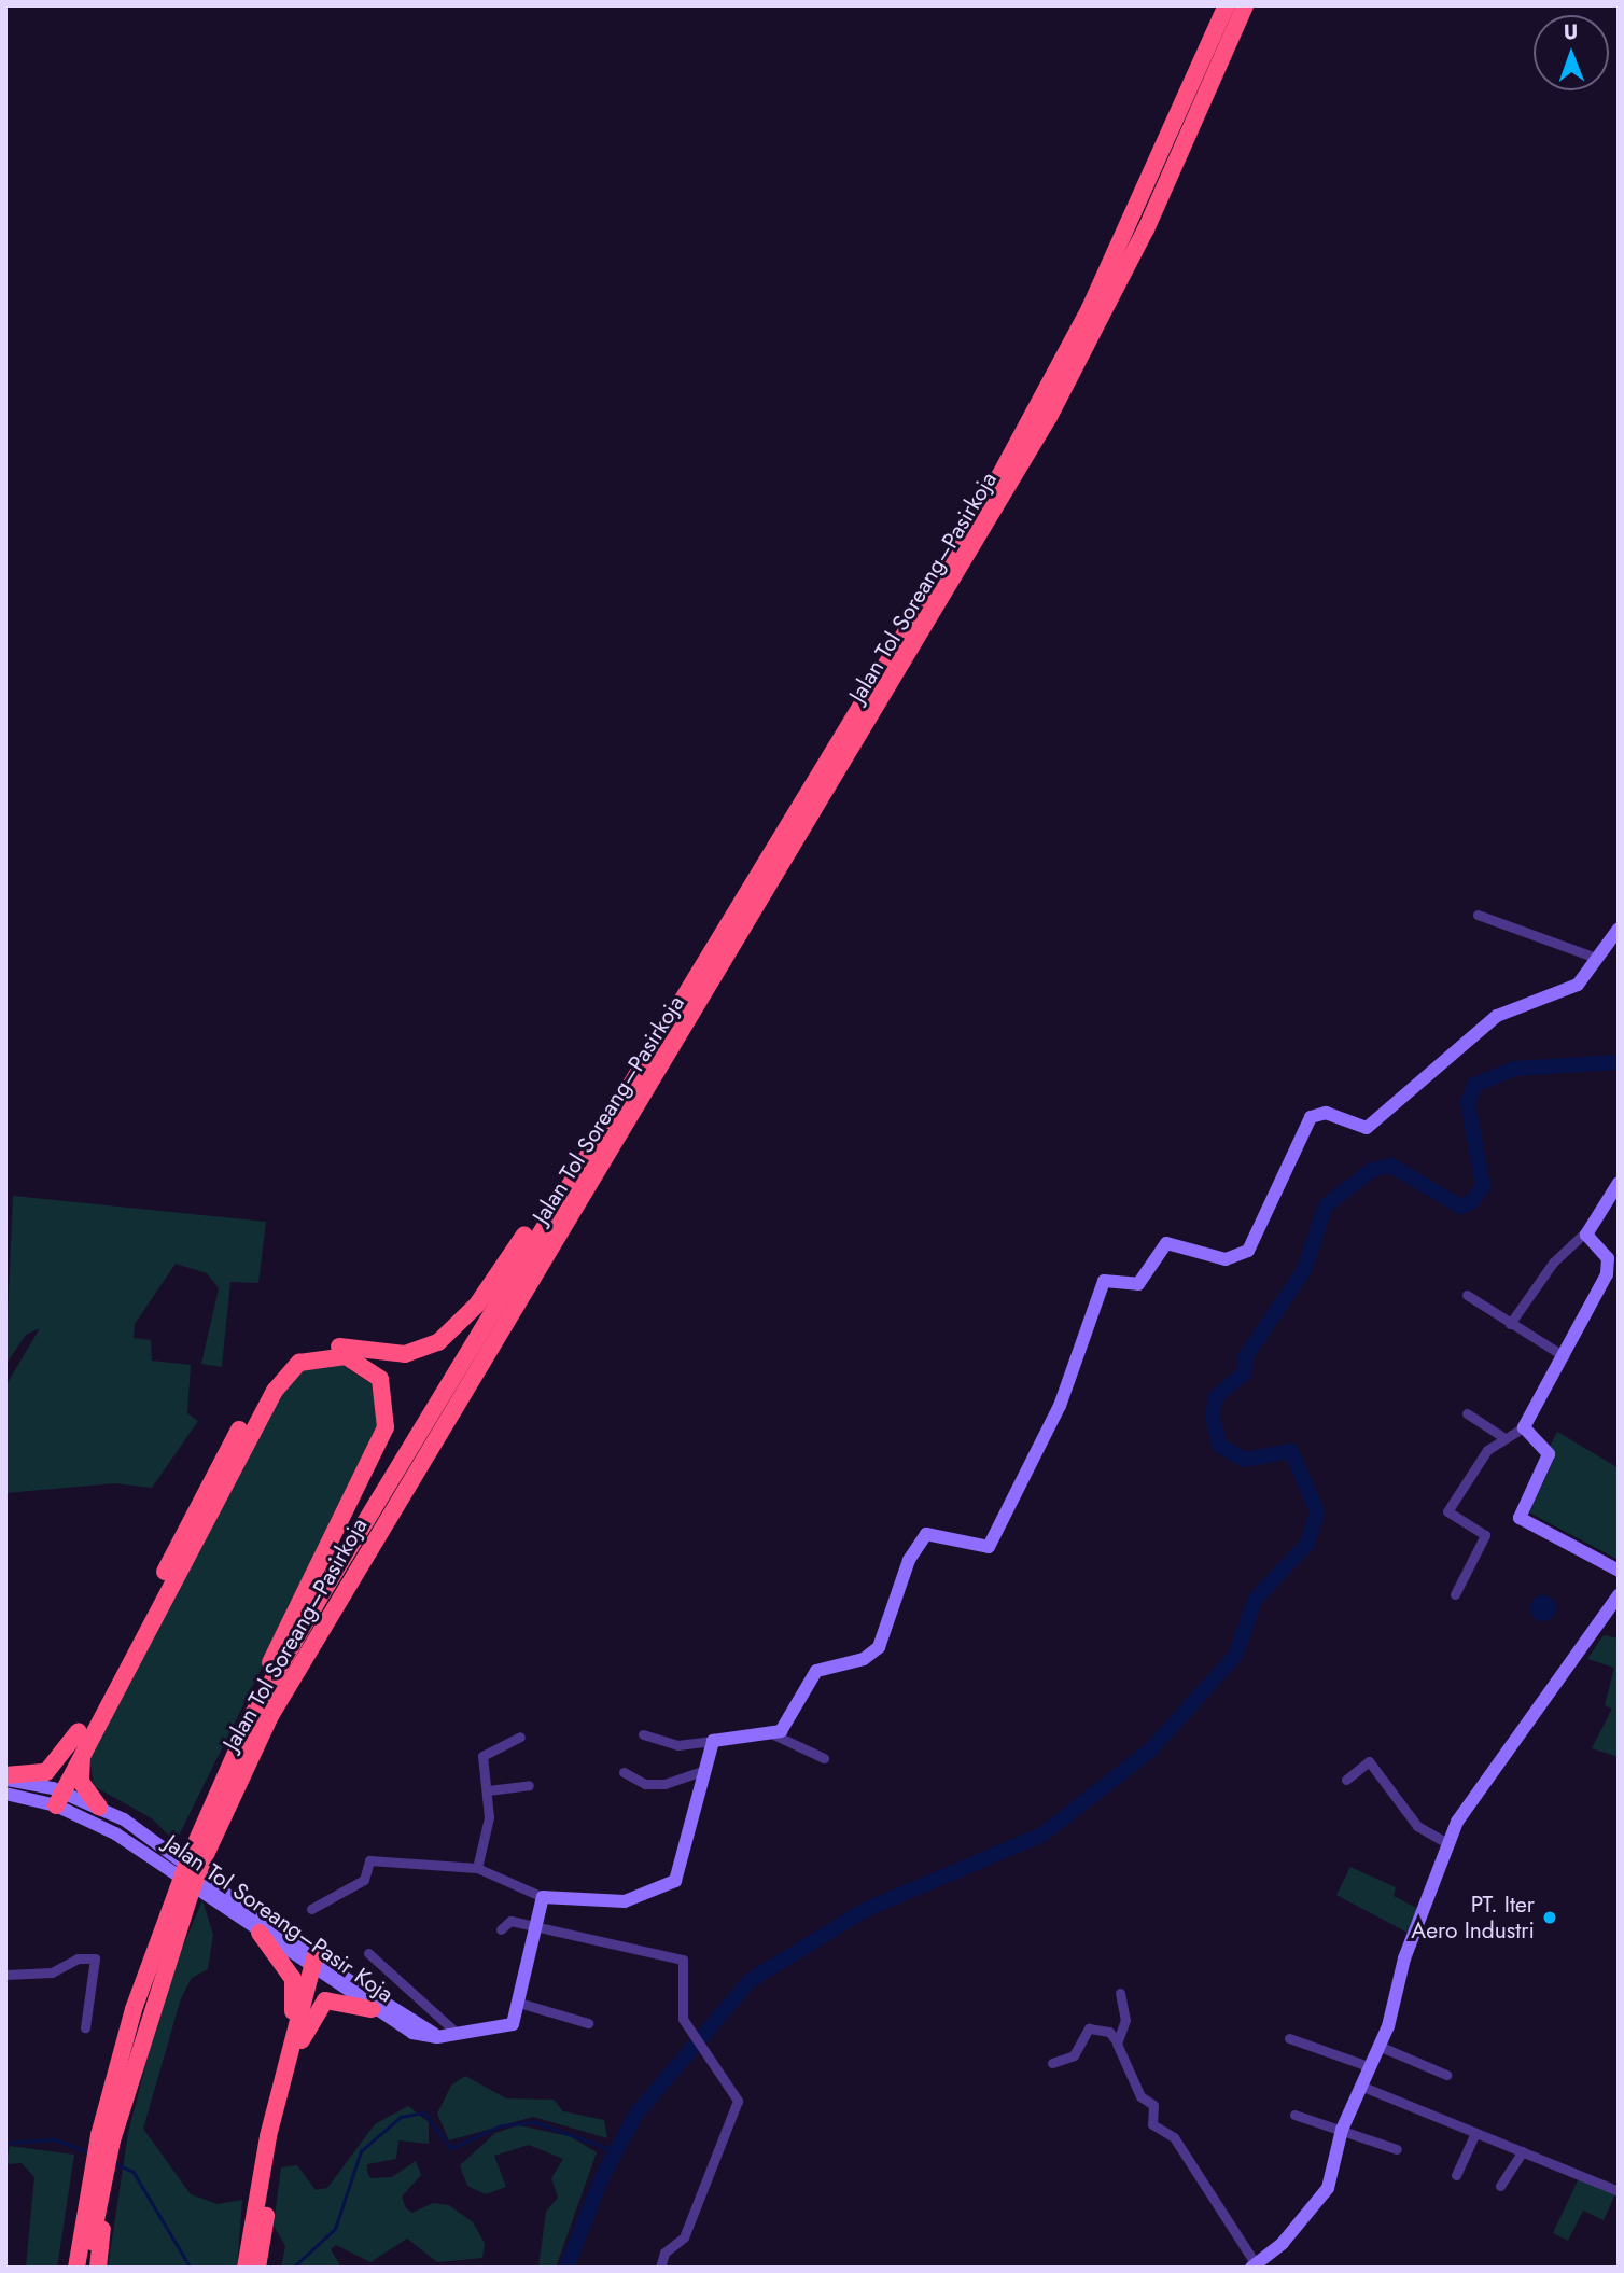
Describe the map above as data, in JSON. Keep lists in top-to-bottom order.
{
  "streets": {
    "highway": ["Jalan Tol Soreang–Pasirkoja"],
    "street": ["Jalan Tol Soreang–Pasir Koja"]
  },
  "places": ["PT. Iter Aero Industri"],
  "north": "top"
}
